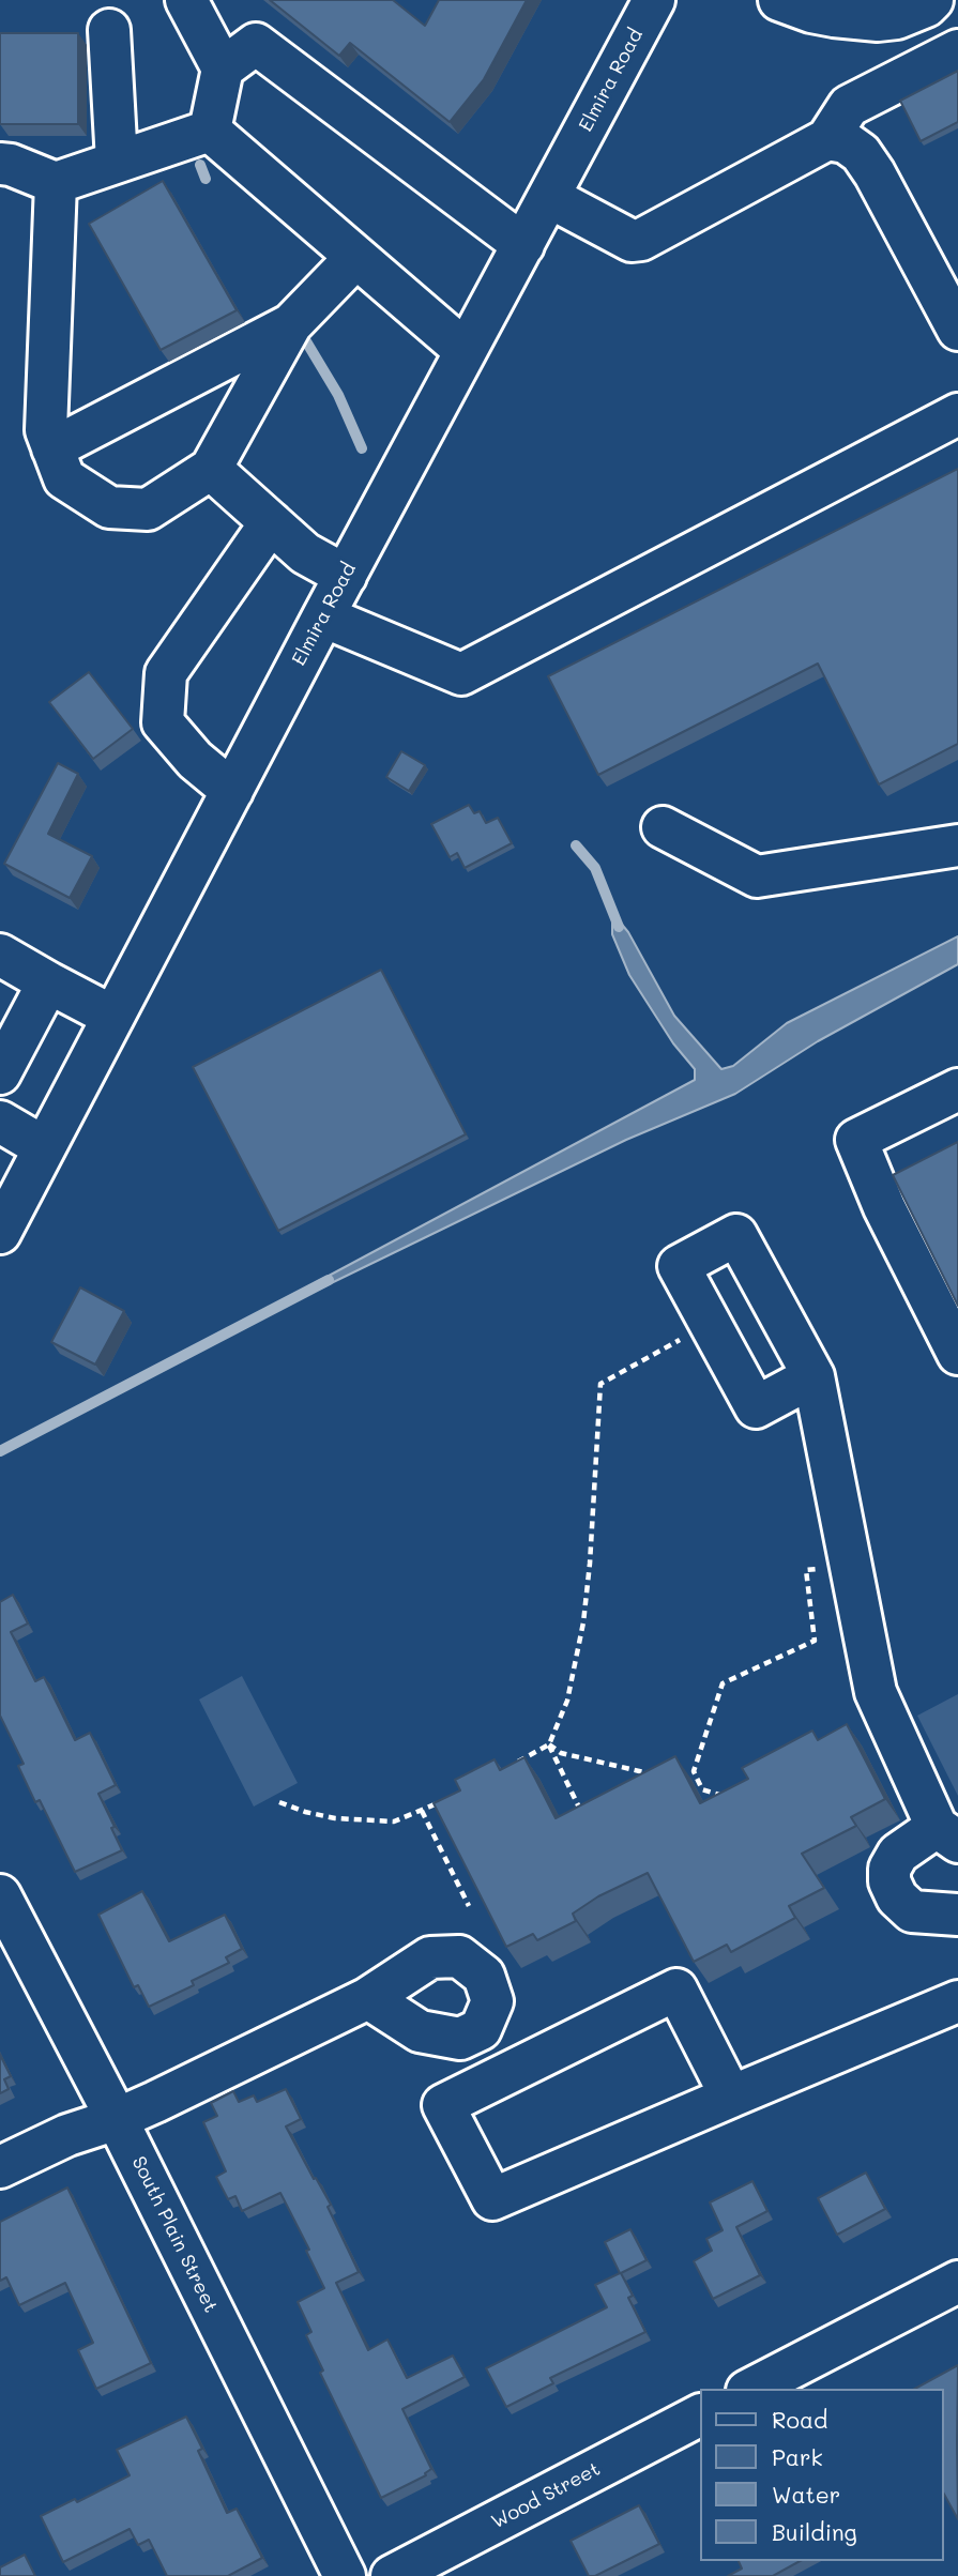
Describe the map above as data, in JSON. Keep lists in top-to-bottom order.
{
  "streets": {
    "street": ["Elmira Road", "South Plain Street", "Wood Street"]
  },
  "legend": [
    "Road",
    "Park",
    "Water",
    "Building"
  ]
}
